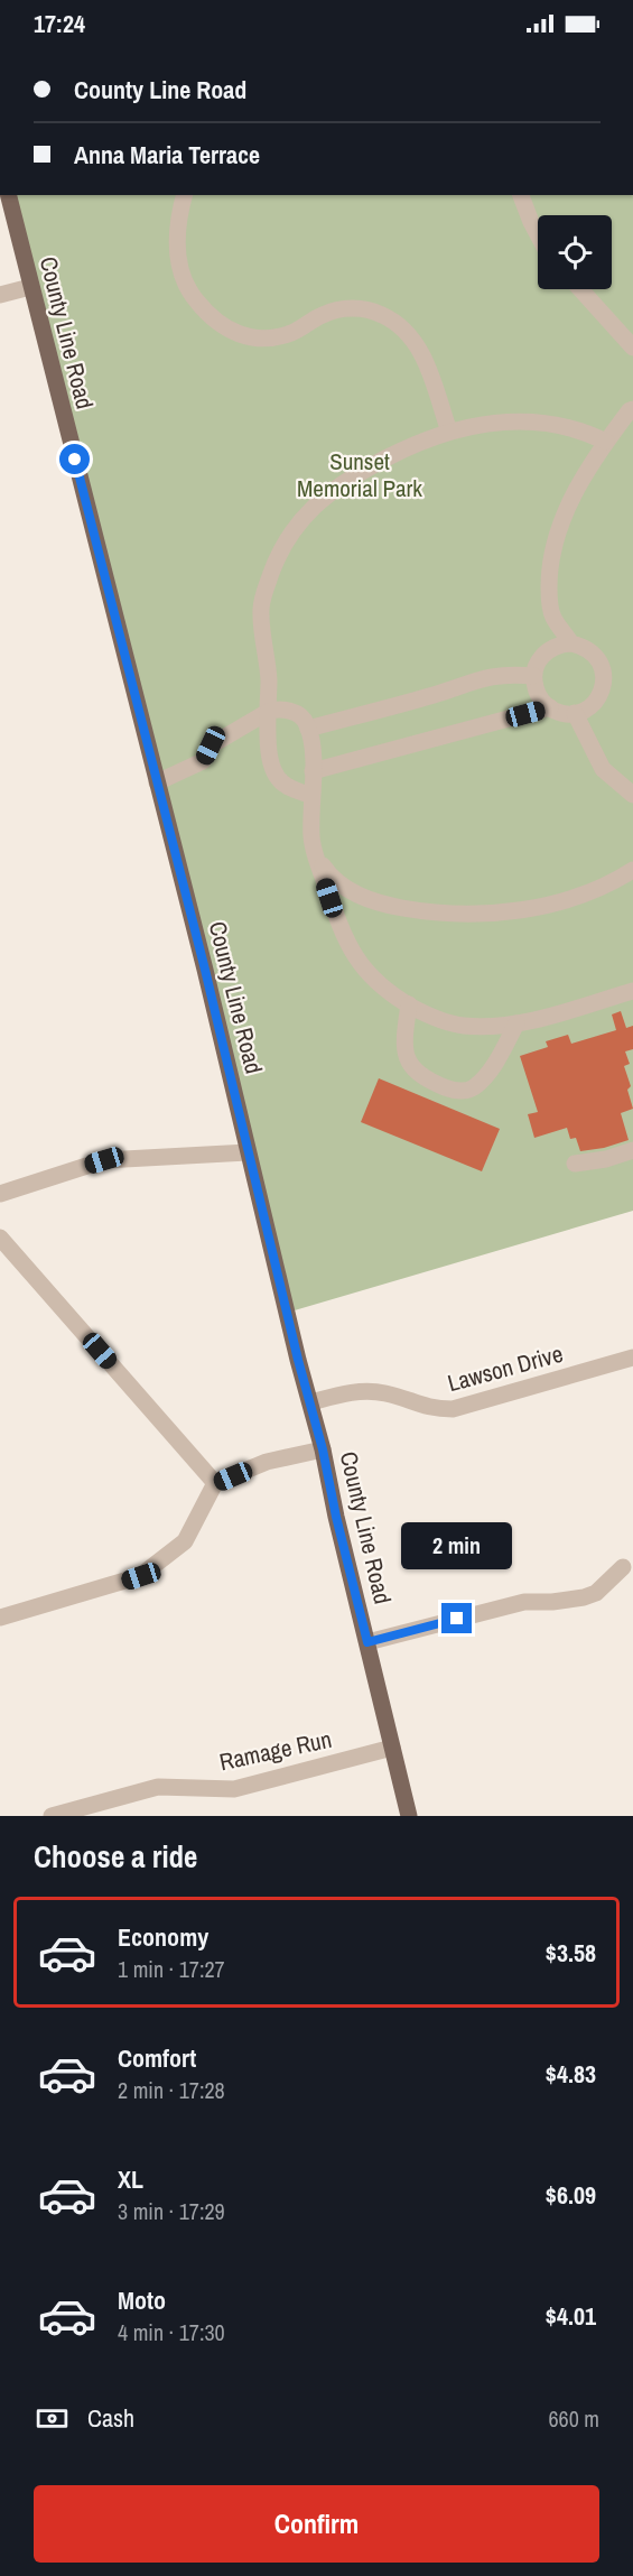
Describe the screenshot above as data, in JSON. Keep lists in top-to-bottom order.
{
  "streets": {
    "main road": ["County Line Road"],
    "street": ["Lawson Drive", "Ramage Run"]
  },
  "crossings": [
    ["County Line Road", "Lawson Drive"],
    ["County Line Road", "Ramage Run"]
  ],
  "parks": ["Sunset Memorial Park"],
  "page": {
    "status": "17:24",
    "banner": ["County Line Road", "Anna Maria Terrace"],
    "bubble": "2 min",
    "heading": "Choose a ride",
    "list": [
      {
        "name": "Economy",
        "note": "1 min · 17:27",
        "value": "$3.58"
      },
      {
        "name": "Comfort",
        "note": "2 min · 17:28",
        "value": "$4.83"
      },
      {
        "name": "XL",
        "note": "3 min · 17:29",
        "value": "$6.09"
      },
      {
        "name": "Moto",
        "note": "4 min · 17:30",
        "value": "$4.01"
      }
    ],
    "pay": ["Cash", "660 m"],
    "buttons": "Confirm"
  }
}
